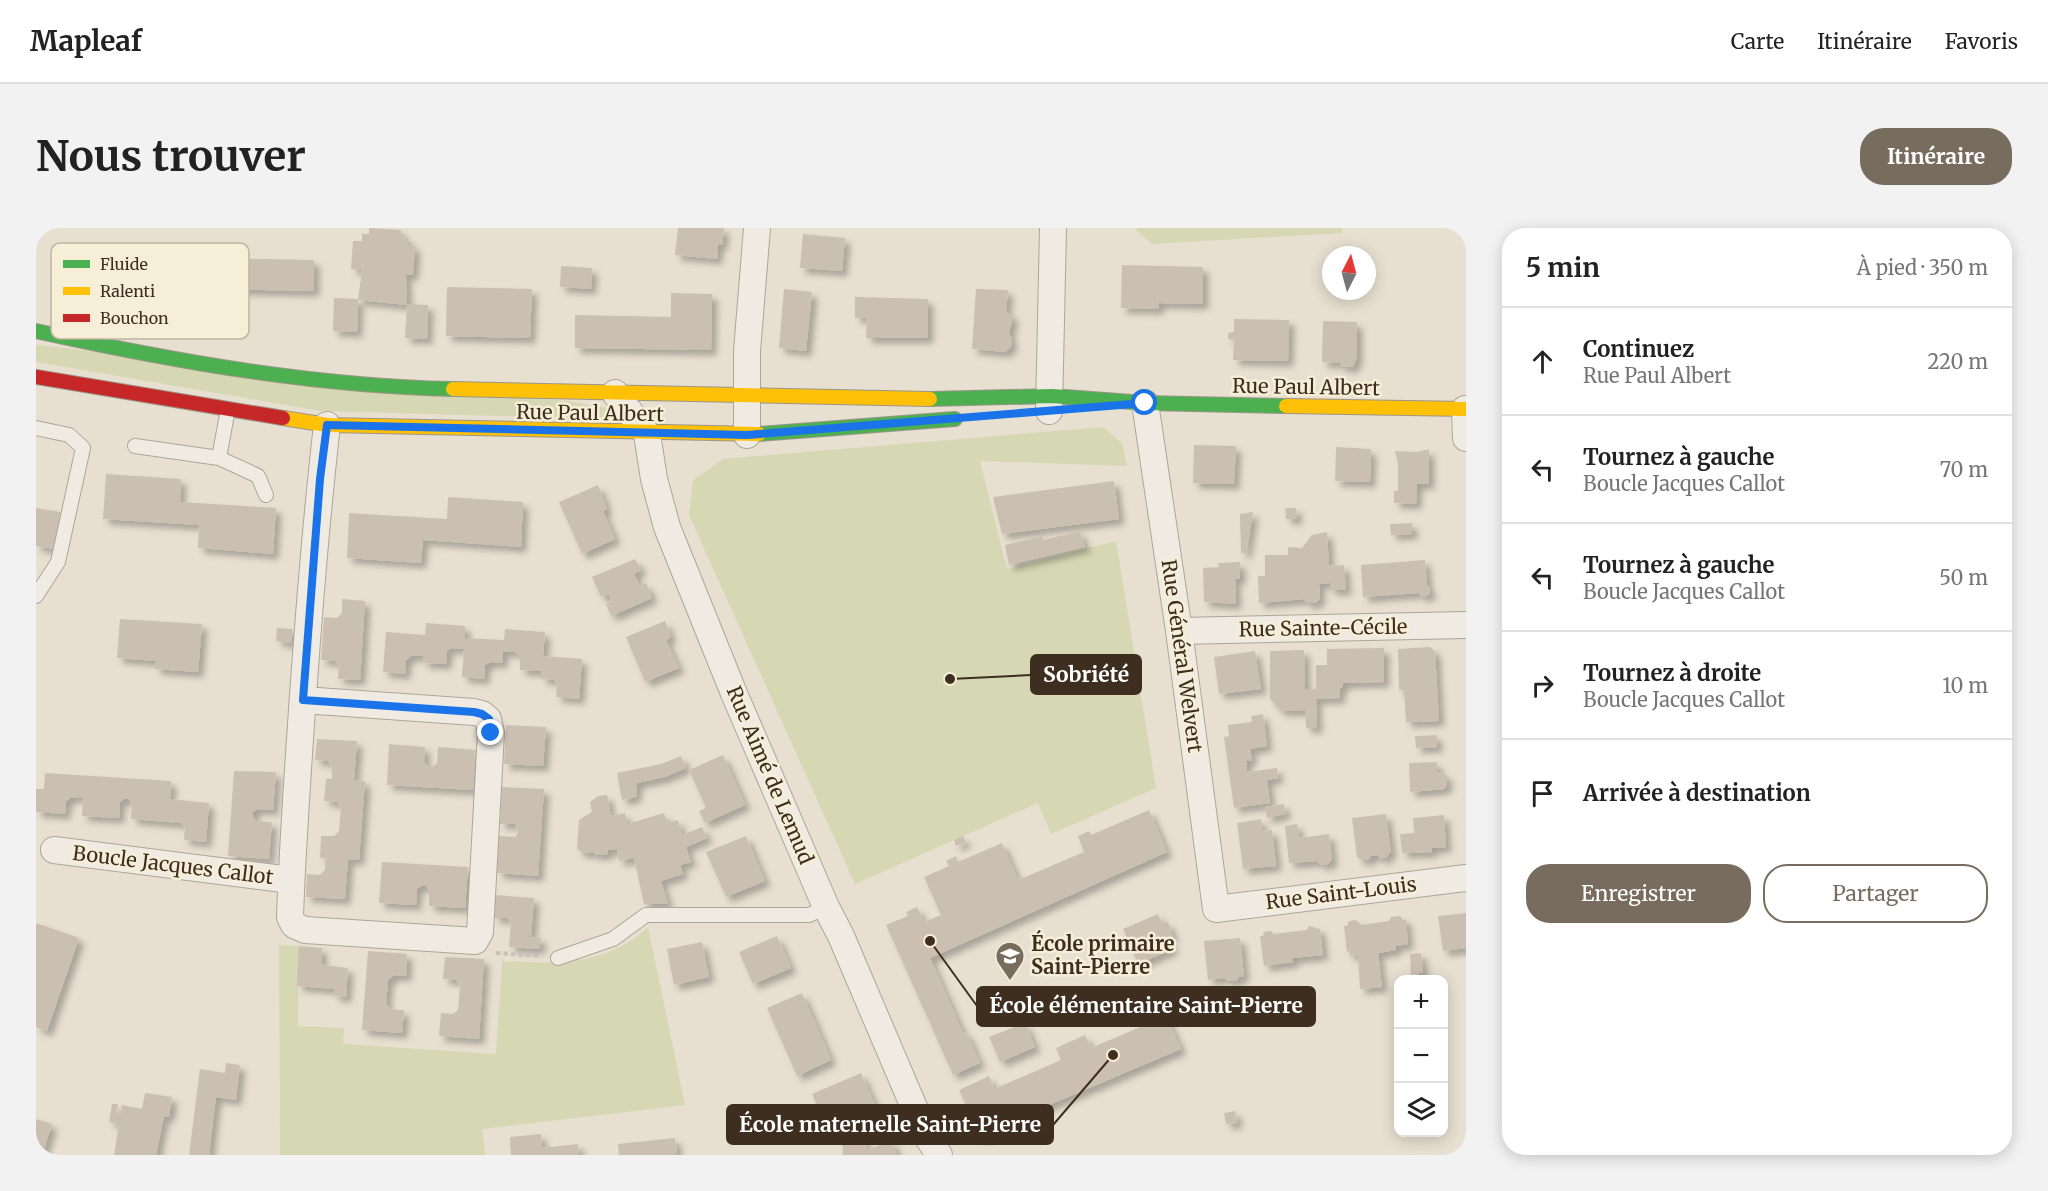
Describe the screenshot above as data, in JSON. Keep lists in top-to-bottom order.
{
  "streets": {
    "main road": ["Rue Paul Albert"],
    "street": [
      "Rue Sainte-Cécile",
      "Rue Général Welvert",
      "Rue Aimé de Lemud",
      "Boucle Jacques Callot",
      "Rue Saint-Louis"
    ]
  },
  "crossings": [
    ["Rue Paul Albert", "Rue Général Welvert"],
    ["Rue Paul Albert", "Rue Aimé de Lemud"],
    ["Rue Paul Albert", "Boucle Jacques Callot"],
    ["Rue Sainte-Cécile", "Rue Général Welvert"],
    ["Rue Général Welvert", "Rue Saint-Louis"]
  ],
  "places": {
    "other": ["Sobriété", "École élémentaire Saint-Pierre", "École maternelle Saint-Pierre"],
    "school or university": ["École primaire Saint-Pierre"]
  },
  "legend": ["Fluide", "Ralenti", "Bouchon"],
  "north": "top",
  "page": {
    "header": "Mapleaf",
    "nav": ["Carte", "Itinéraire", "Favoris"],
    "buttons": [
      "Itinéraire",
      ["Enregistrer", "Partager"]
    ],
    "title": "Nous trouver",
    "heading": ["5 min", "À pied · 350 m"],
    "list": [
      ["Continuez", "Rue Paul Albert", "220 m"],
      ["Tournez à gauche", "Boucle Jacques Callot", "70 m"],
      ["Tournez à gauche", "Boucle Jacques Callot", "50 m"],
      ["Tournez à droite", "Boucle Jacques Callot", "10 m"],
      "Arrivée à destination"
    ],
    "map_buttons": ["+", "−"]
  }
}
